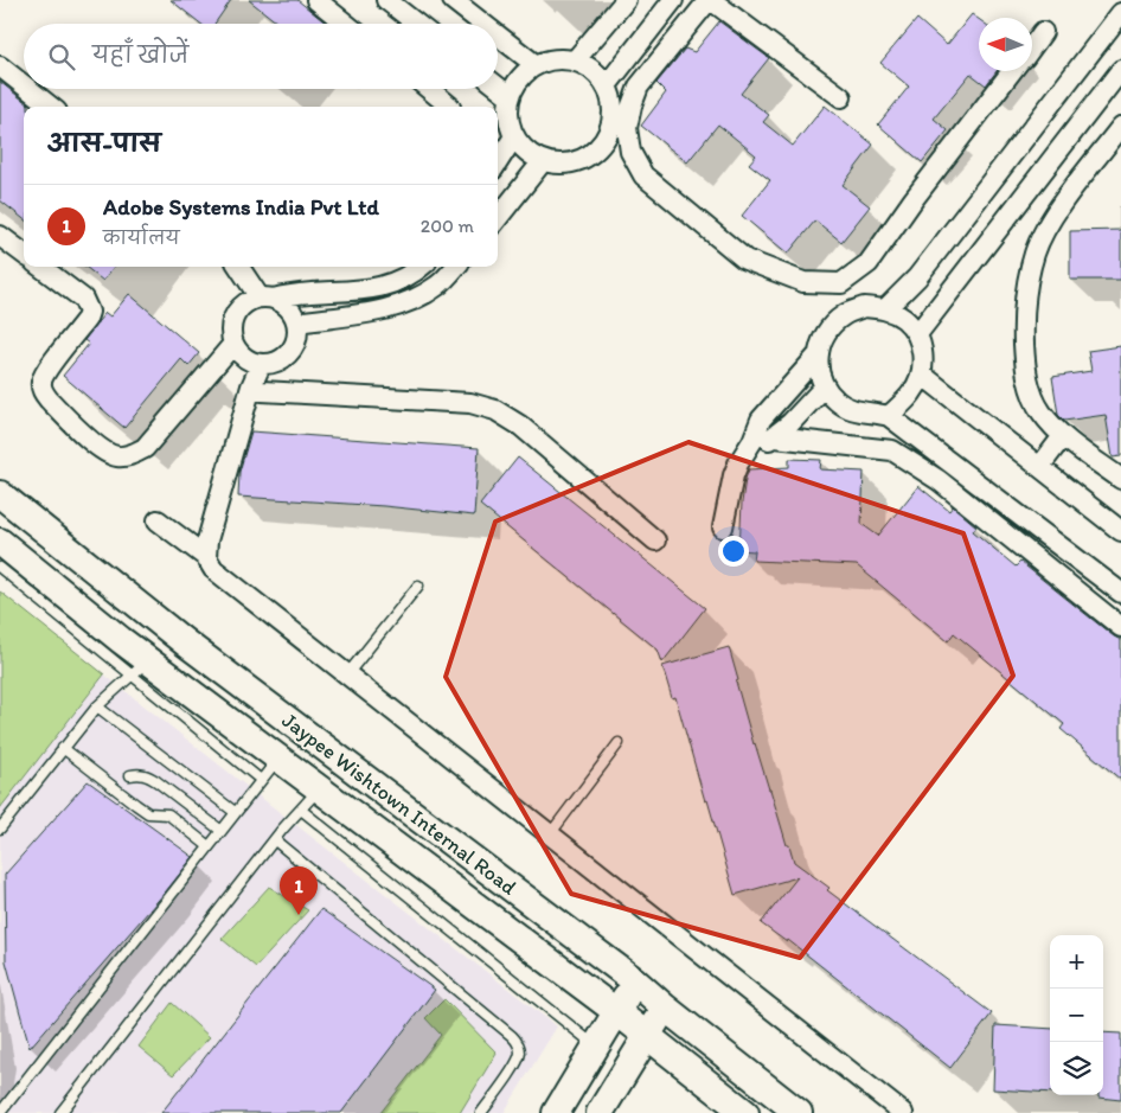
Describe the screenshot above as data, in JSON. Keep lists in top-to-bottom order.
{
  "streets": {
    "street": ["Jaypee Wishtown Internal Road"]
  },
  "north": "left",
  "page": {
    "search": "यहाँ खोजें",
    "heading": "आस-पास",
    "list": [
      {
        "mark": "1",
        "name": "Adobe Systems India Pvt Ltd",
        "note": "कार्यालय",
        "value": "200 m"
      }
    ],
    "pins": "1",
    "map_buttons": ["+", "−"]
  }
}
